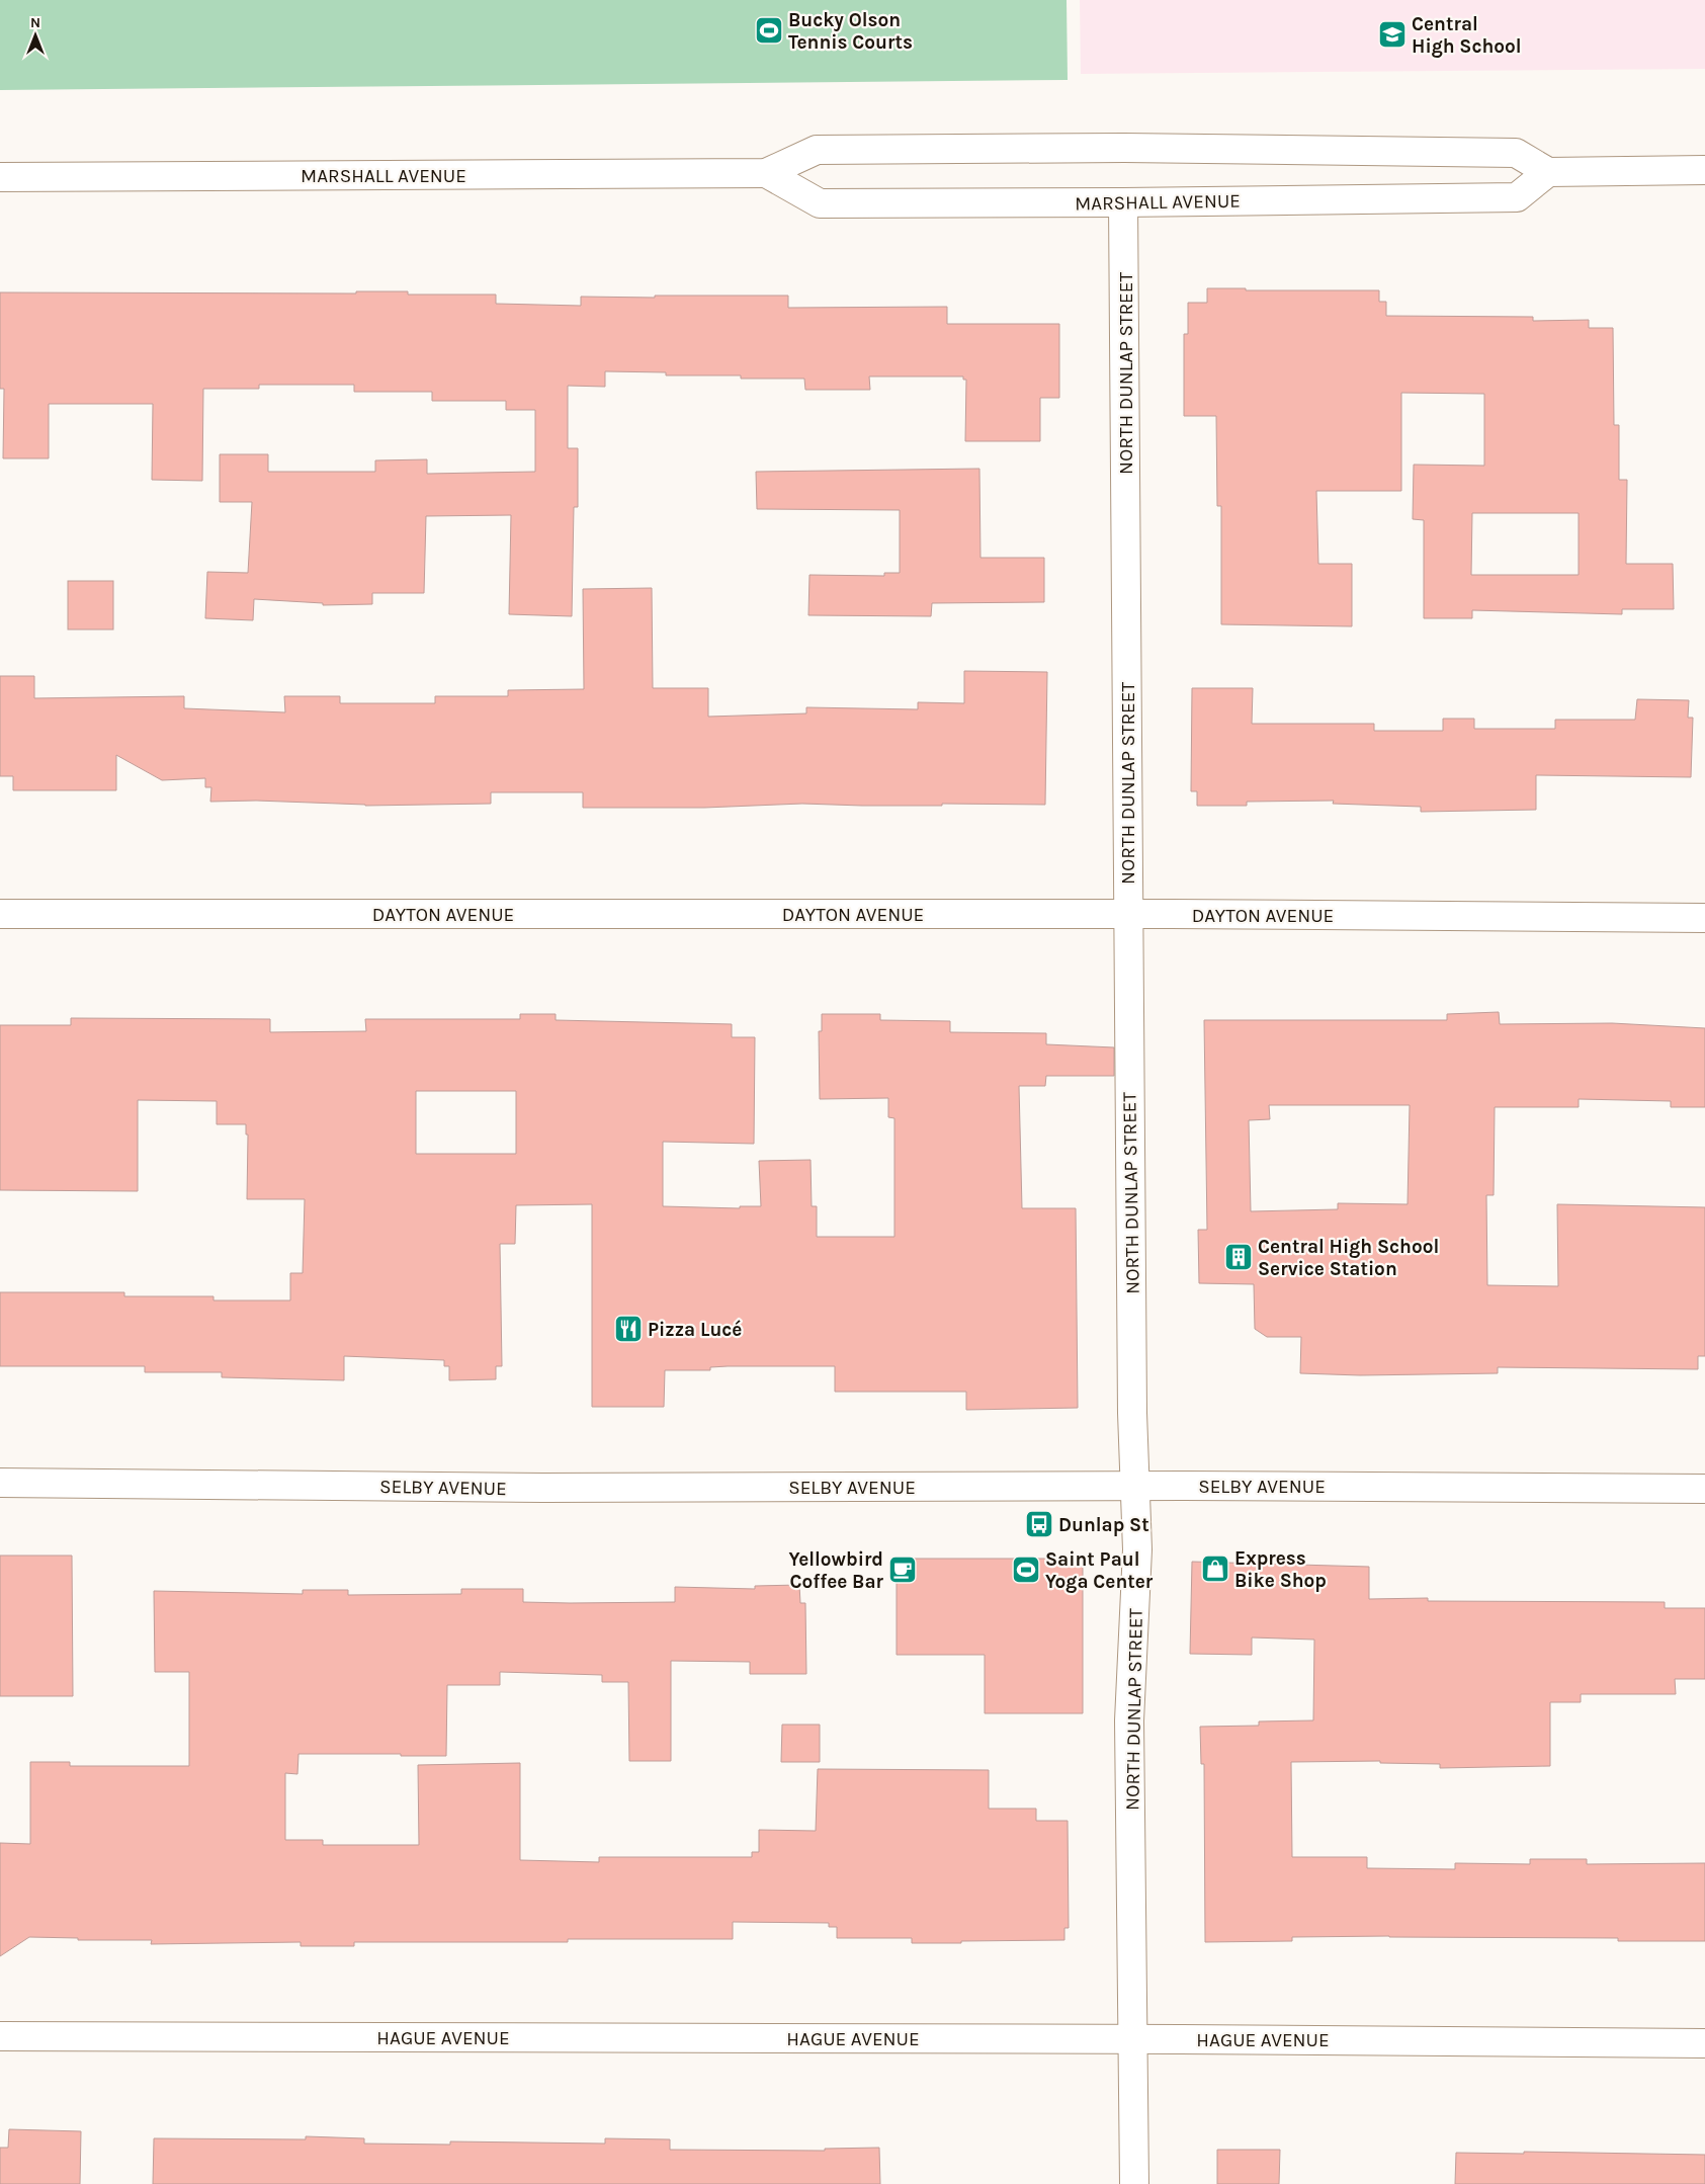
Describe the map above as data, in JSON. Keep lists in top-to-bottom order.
{
  "streets": {
    "street": [
      "MARSHALL AVENUE",
      "NORTH DUNLAP STREET",
      "DAYTON AVENUE",
      "SELBY AVENUE",
      "HAGUE AVENUE"
    ]
  },
  "crossings": [
    ["MARSHALL AVENUE", "NORTH DUNLAP STREET"],
    ["NORTH DUNLAP STREET", "DAYTON AVENUE"],
    ["NORTH DUNLAP STREET", "SELBY AVENUE"],
    ["NORTH DUNLAP STREET", "HAGUE AVENUE"]
  ],
  "places": {
    "sports": ["Bucky Olson Tennis Courts", "Saint Paul Yoga Center"],
    "school or university": ["Central High School"],
    "building": ["Central High School Service Station"],
    "restaurant": ["Pizza Lucé"],
    "bus stop": ["Dunlap St"],
    "shop": ["Express Bike Shop"],
    "cafe": ["Yellowbird Coffee Bar"]
  },
  "north": "top"
}
